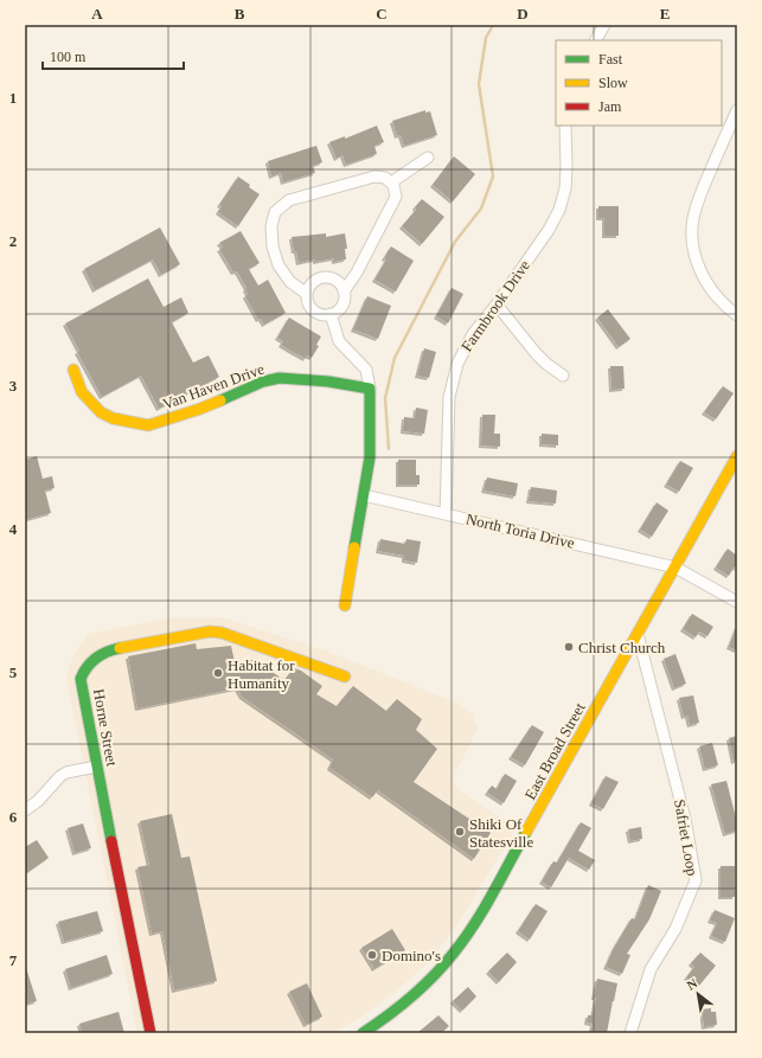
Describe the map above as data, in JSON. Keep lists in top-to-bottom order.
{
  "streets": {
    "street": [
      "Farmbrook Drive",
      "Van Haven Drive",
      "North Toria Drive",
      "Horne Street",
      "East Broad Street",
      "Safriet Loop"
    ]
  },
  "crossings": [
    ["Farmbrook Drive", "North Toria Drive"],
    ["North Toria Drive", "East Broad Street"],
    ["East Broad Street", "Safriet Loop"]
  ],
  "places": [
    "Christ Church",
    "Habitat for Humanity",
    "Shiki Of Statesville",
    "Domino's"
  ],
  "legend": ["Fast", "Slow", "Jam"],
  "scale_bar": "100 m",
  "north": "top left",
  "grid": {
    "columns": [
      "A",
      "B",
      "C",
      "D",
      "E"
    ],
    "rows": [
      "1",
      "2",
      "3",
      "4",
      "5",
      "6",
      "7"
    ]
  }
}
